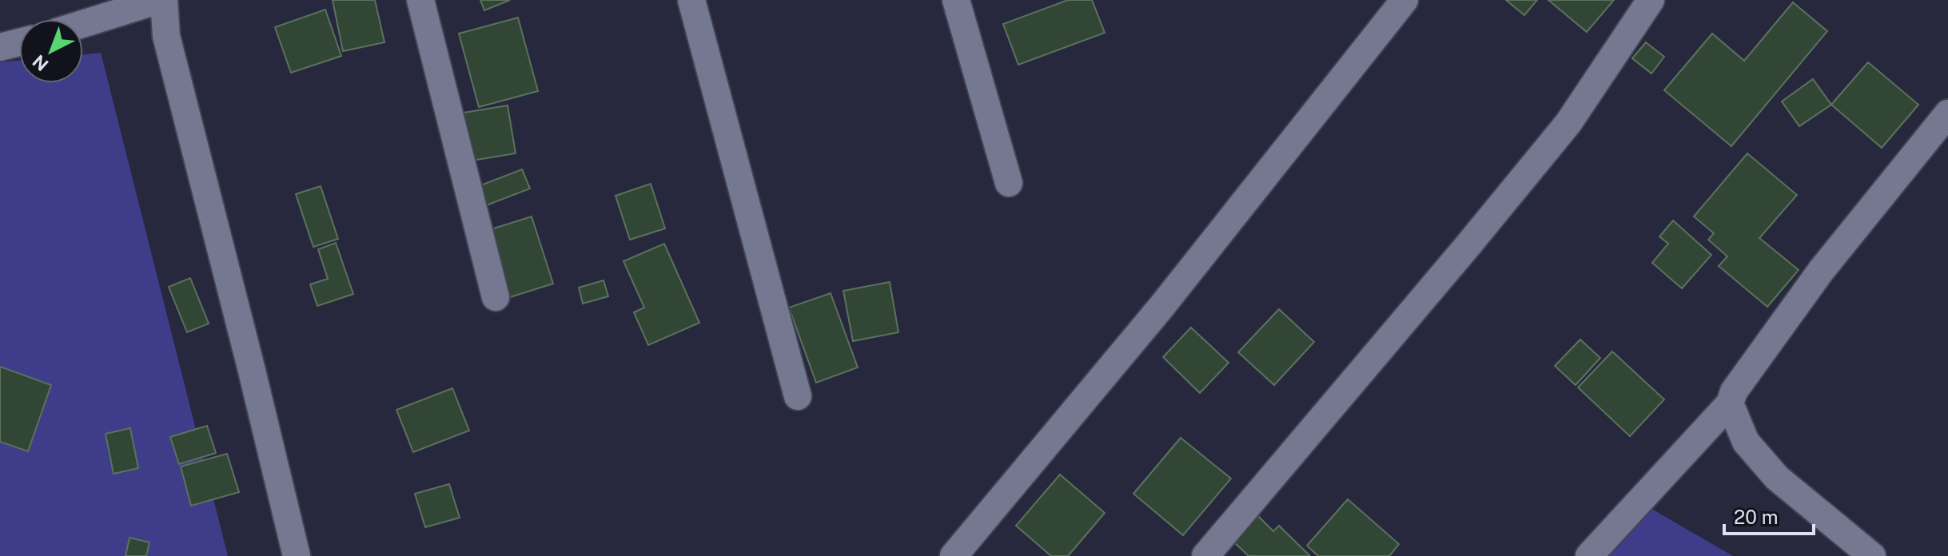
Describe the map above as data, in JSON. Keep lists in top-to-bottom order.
{
  "scale_bar": "20 m",
  "north": "bottom left"
}
